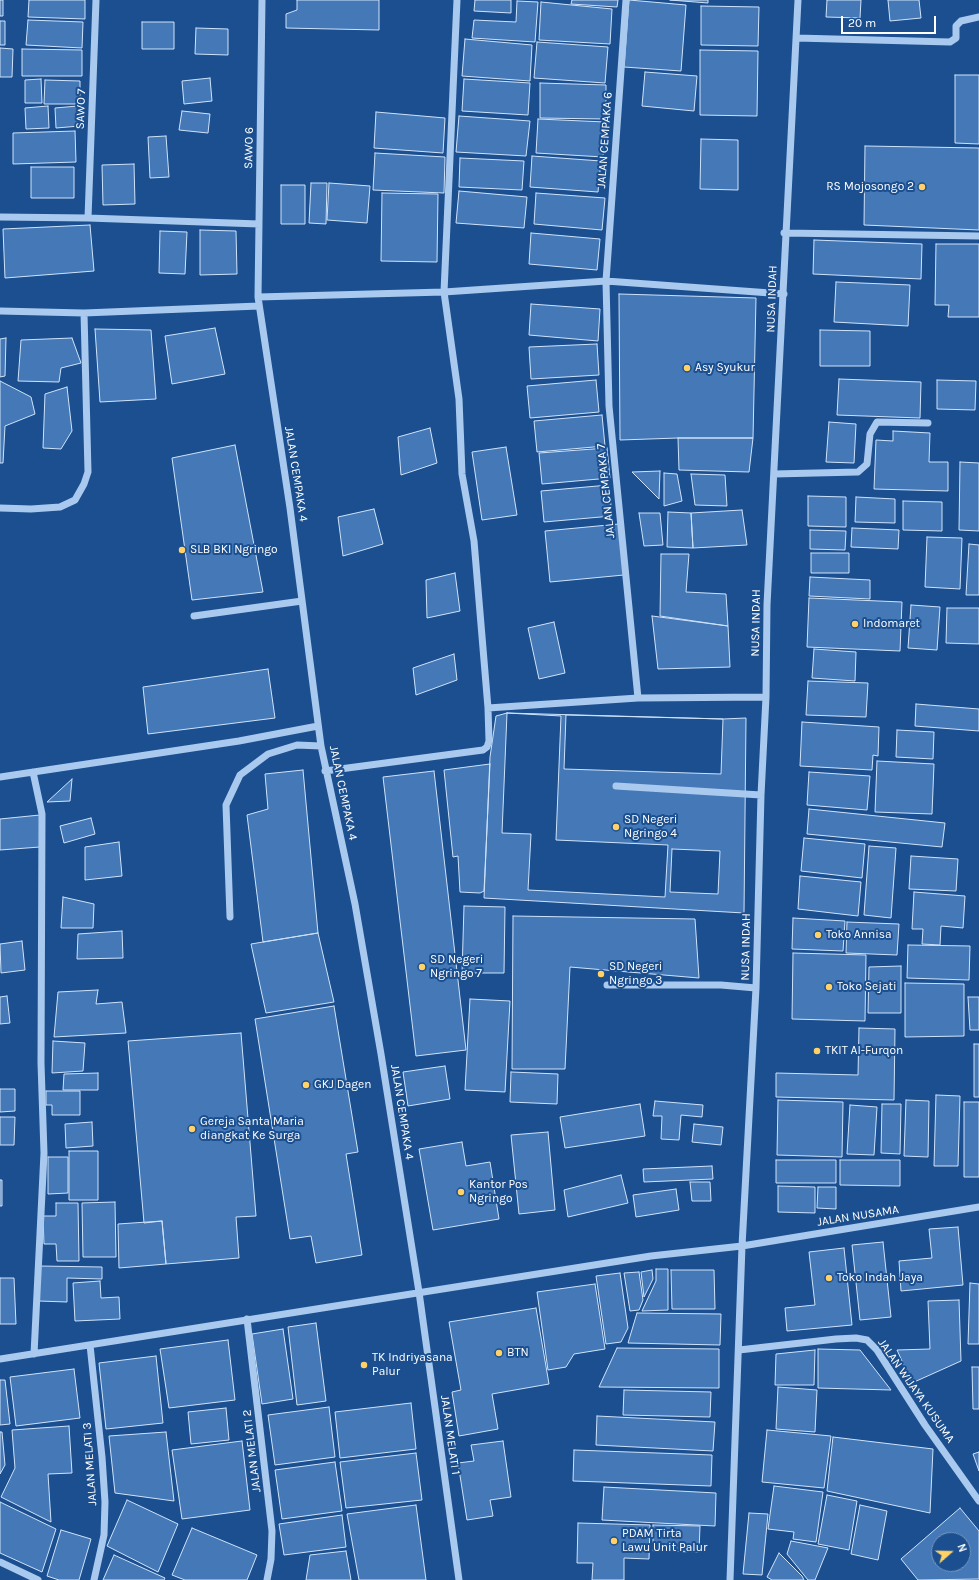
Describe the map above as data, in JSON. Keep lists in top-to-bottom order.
{
  "streets": {
    "street": [
      "SAWO 7",
      "JALAN CEMPAKA 6",
      "SAWO 6",
      "NUSA INDAH",
      "JALAN CEMPAKA 4",
      "JALAN CEMPAKA 7",
      "JALAN NUSAMA",
      "JALAN WIJAYA KUSUMA",
      "JALAN MELATI 1",
      "JALAN MELATI 2",
      "JALAN MELATI 3"
    ]
  },
  "crossings": [
    ["JALAN CEMPAKA 6", "JALAN CEMPAKA 7"],
    ["SAWO 6", "JALAN CEMPAKA 4"],
    ["NUSA INDAH", "JALAN NUSAMA"],
    ["NUSA INDAH", "JALAN WIJAYA KUSUMA"],
    ["JALAN CEMPAKA 4", "JALAN NUSAMA"],
    ["JALAN CEMPAKA 4", "JALAN MELATI 1"],
    ["JALAN NUSAMA", "JALAN MELATI 1"],
    ["JALAN NUSAMA", "JALAN MELATI 2"],
    ["JALAN NUSAMA", "JALAN MELATI 3"]
  ],
  "places": [
    "RS Mojosongo 2",
    "Asy Syukur",
    "SLB BKI Ngringo",
    "Indomaret",
    "SD Negeri Ngringo 4",
    "Toko Annisa",
    "SD Negeri Ngringo 7",
    "SD Negeri Ngringo 3",
    "Toko Sejati",
    "TKIT Al-Furqon",
    "GKJ Dagen",
    "Gereja Santa Maria diangkat Ke Surga",
    "Kantor Pos Ngringo",
    "Toko Indah Jaya",
    "BTN",
    "TK Indriyasana Palur",
    "PDAM Tirta Lawu Unit Palur"
  ],
  "scale_bar": "20 m",
  "north": "right"
}
